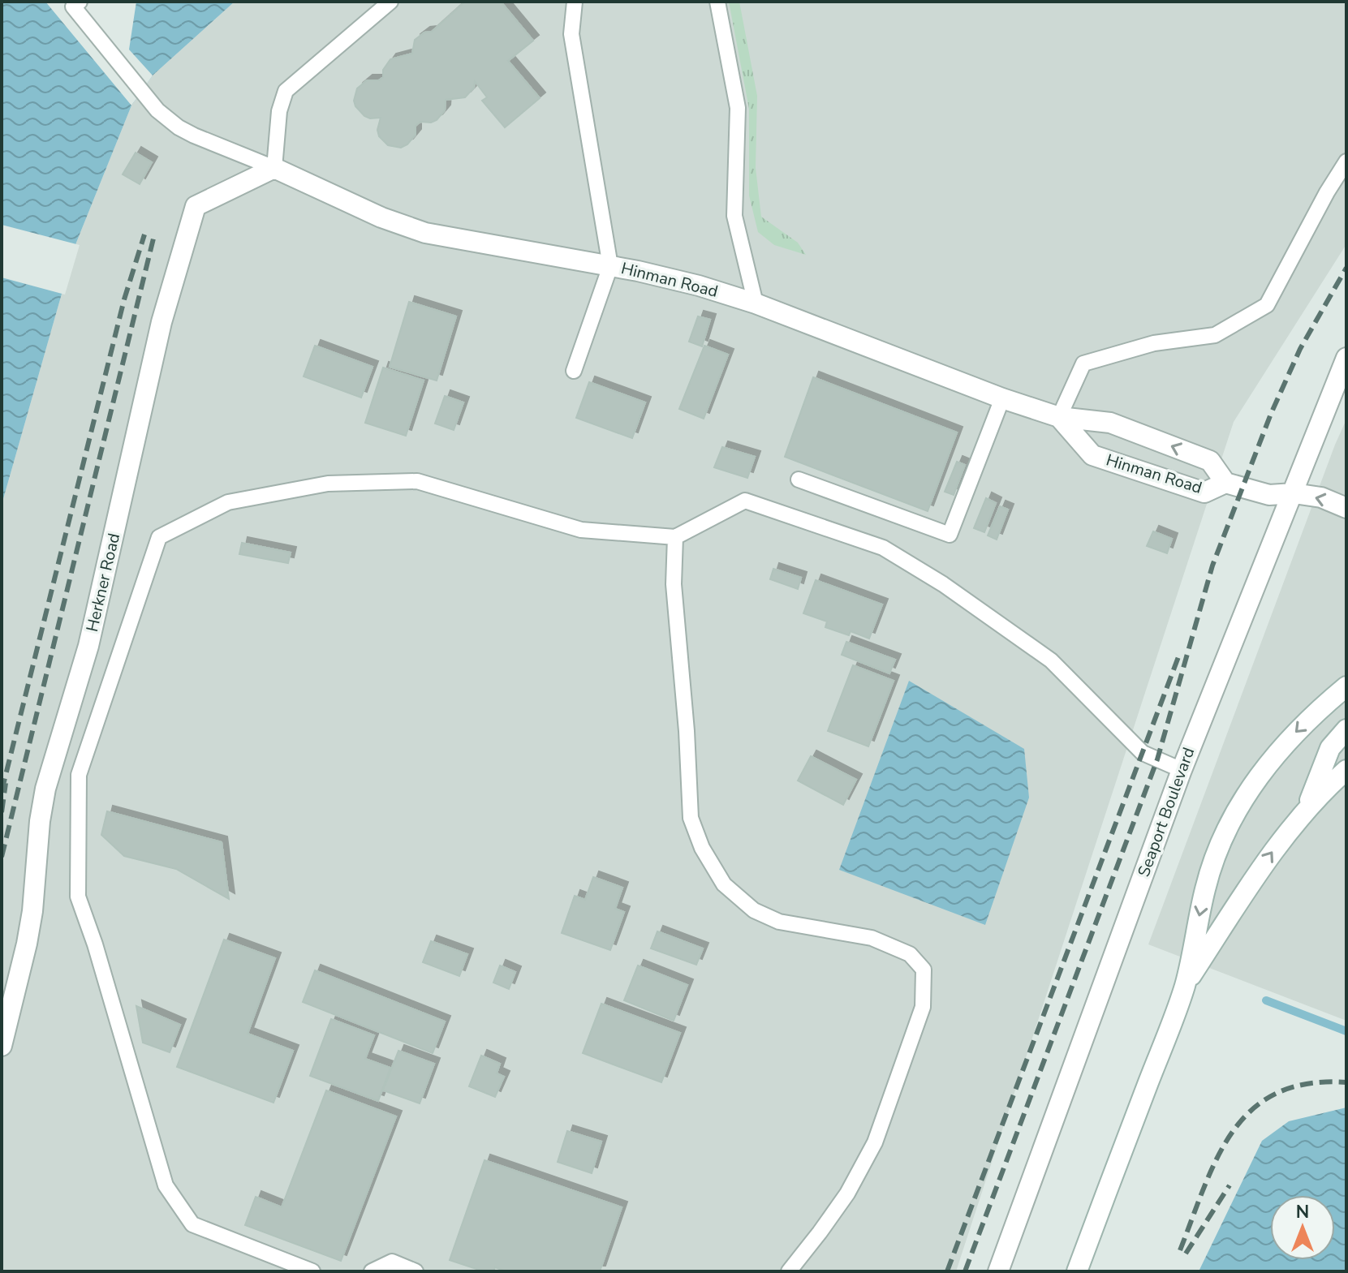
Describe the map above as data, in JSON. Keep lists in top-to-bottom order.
{
  "streets": {
    "street": ["Hinman Road", "Herkner Road", "Seaport Boulevard"]
  },
  "crossings": [
    ["Hinman Road", "Herkner Road"],
    ["Hinman Road", "Seaport Boulevard"]
  ],
  "north": "top"
}
